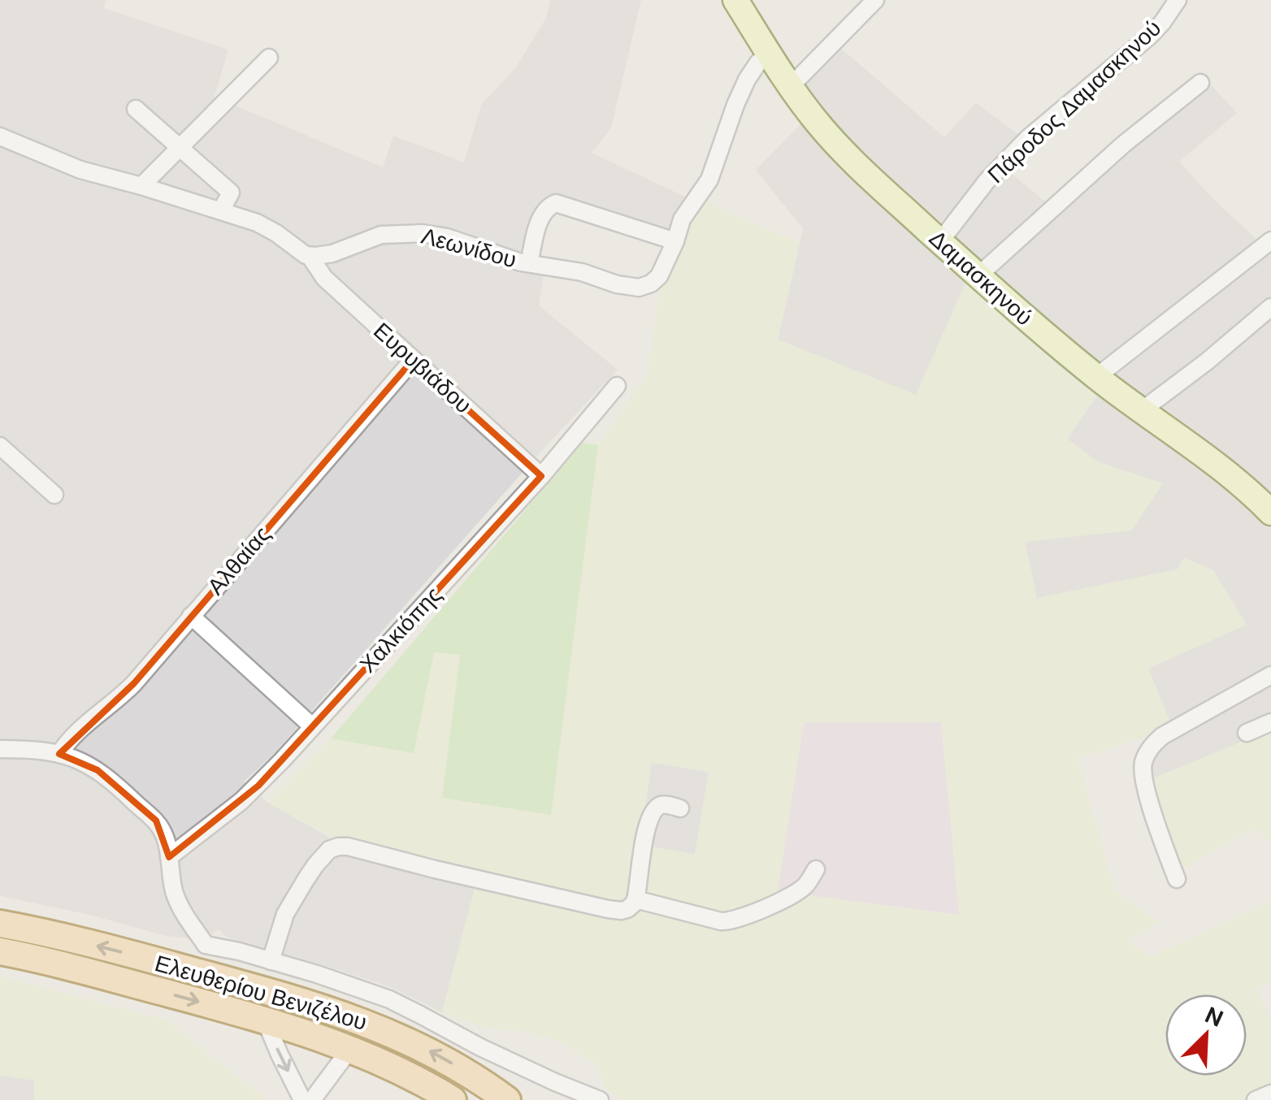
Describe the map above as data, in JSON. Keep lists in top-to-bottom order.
{
  "streets": {
    "main road": ["Δαμασκηνού", "Ελευθερίου Βενιζέλου"],
    "street": [
      "Πάροδος Δαμασκηνού",
      "Λεωνίδου",
      "Ευρυβιάδου",
      "Αλθαίας",
      "Χαλκιόπης"
    ]
  },
  "crossings": [
    ["Πάροδος Δαμασκηνού", "Δαμασκηνού"],
    ["Λεωνίδου", "Δαμασκηνού"],
    ["Λεωνίδου", "Ευρυβιάδου"],
    ["Ευρυβιάδου", "Αλθαίας"],
    ["Ευρυβιάδου", "Χαλκιόπης"]
  ],
  "north": "top right"
}
